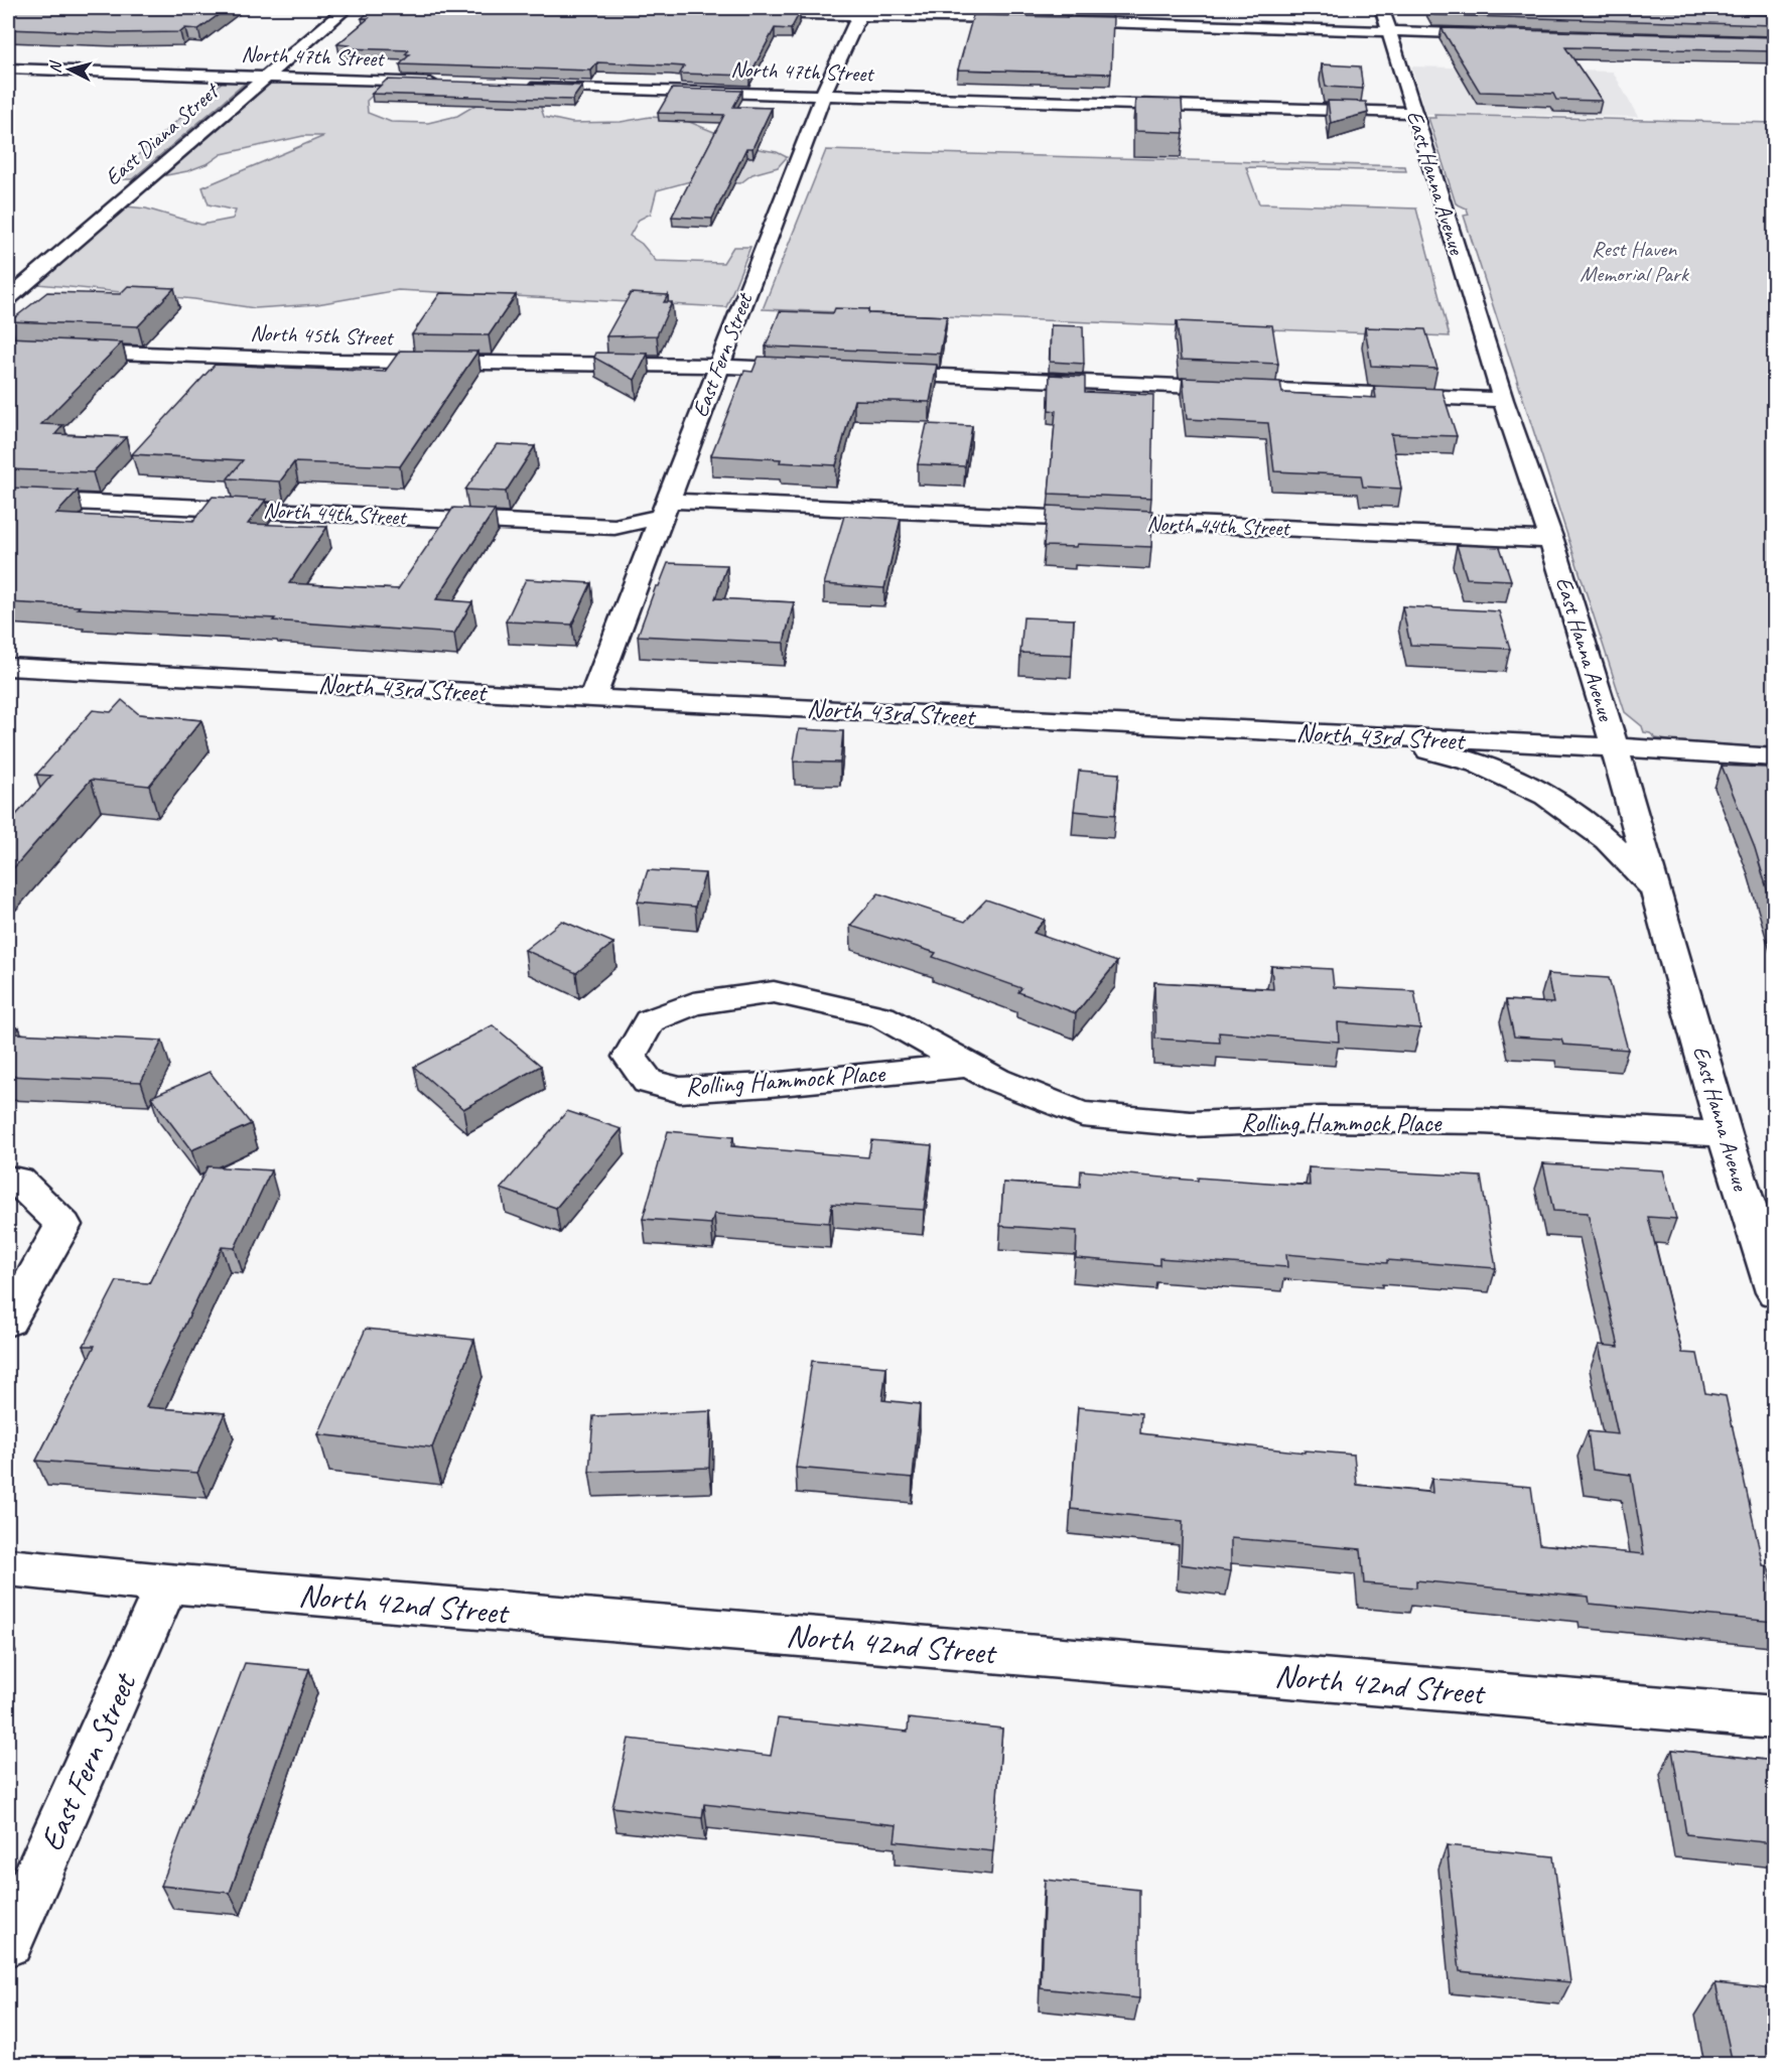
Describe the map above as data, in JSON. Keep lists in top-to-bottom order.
{
  "streets": {
    "street": [
      "North 47th Street",
      "East Diana Street",
      "East Hanna Avenue",
      "North 45th Street",
      "East Fern Street",
      "North 44th Street",
      "North 43rd Street",
      "Rolling Hammock Place",
      "North 42nd Street"
    ]
  },
  "crossings": [
    ["North 47th Street", "East Diana Street"],
    ["North 47th Street", "East Hanna Avenue"],
    ["North 47th Street", "East Fern Street"],
    ["East Hanna Avenue", "North 44th Street"],
    ["East Hanna Avenue", "North 43rd Street"],
    ["East Hanna Avenue", "Rolling Hammock Place"],
    ["North 45th Street", "East Fern Street"],
    ["East Fern Street", "North 44th Street"],
    ["East Fern Street", "North 43rd Street"],
    ["East Fern Street", "North 42nd Street"]
  ],
  "parks": ["Rest Haven Memorial Park"],
  "north": "left"
}
